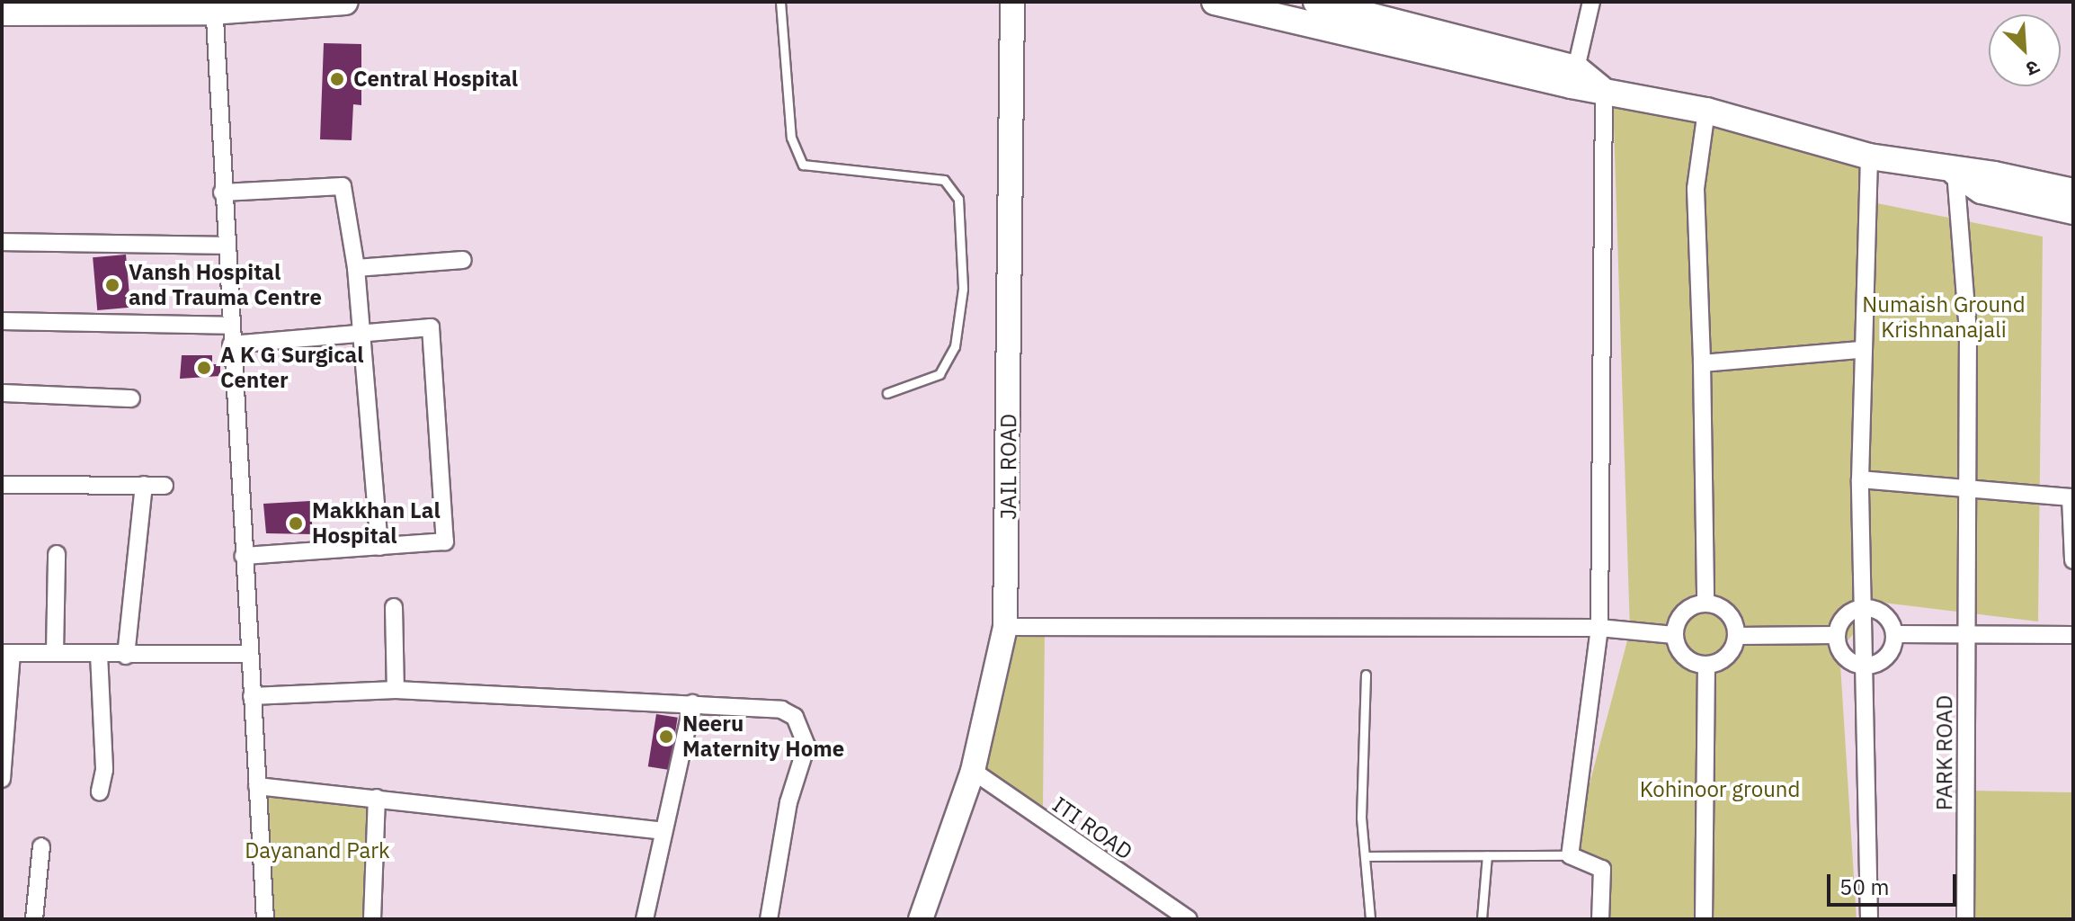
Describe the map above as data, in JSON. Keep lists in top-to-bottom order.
{
  "streets": {
    "street": ["JAIL ROAD", "PARK ROAD", "ITI ROAD"]
  },
  "crossings": [
    ["JAIL ROAD", "ITI ROAD"]
  ],
  "parks": ["Numaish Ground Krishnanajali", "Kohinoor ground", "Dayanand Park"],
  "places": [
    "Central Hospital",
    "Vansh Hospital and Trauma Centre",
    "A K G Surgical Center",
    "Makkhan Lal Hospital",
    "Neeru Maternity Home"
  ],
  "scale_bar": "50 m",
  "north": "bottom right"
}
